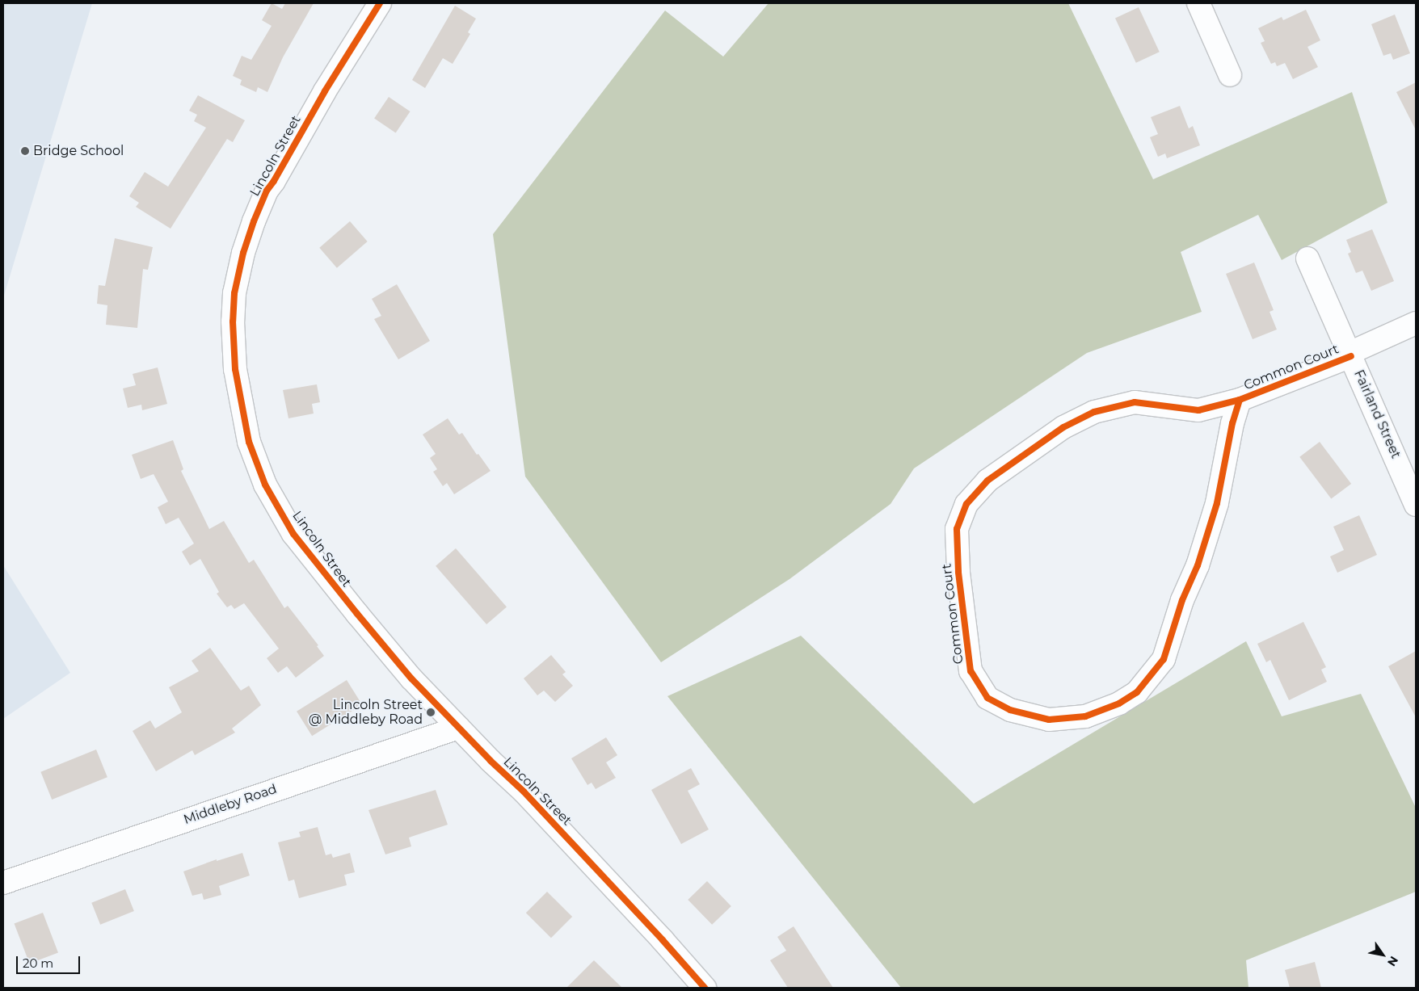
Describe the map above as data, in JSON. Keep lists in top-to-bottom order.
{
  "streets": {
    "street": [
      "Lincoln Street",
      "Common Court",
      "Fairland Street",
      "Middleby Road"
    ]
  },
  "crossings": [
    ["Lincoln Street", "Middleby Road"],
    ["Common Court", "Fairland Street"]
  ],
  "places": ["Bridge School", "Lincoln Street @ Middleby Road"],
  "scale_bar": "20 m",
  "north": "bottom right"
}
